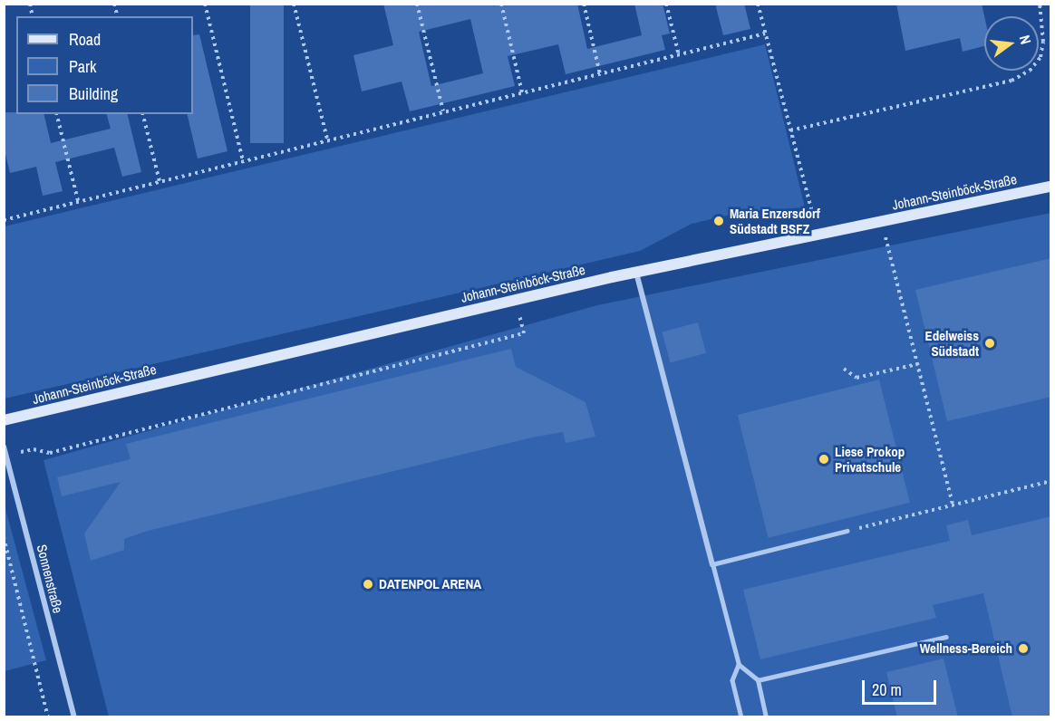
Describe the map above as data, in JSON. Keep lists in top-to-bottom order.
{
  "streets": {
    "street": ["Johann-Steinböck-Straße", "Sonnenstraße"]
  },
  "places": [
    "Maria Enzersdorf Südstadt BSFZ",
    "Edelweiss Südstadt",
    "Liese Prokop Privatschule",
    "DATENPOL ARENA",
    "Wellness-Bereich"
  ],
  "legend": ["Road", "Park", "Building"],
  "scale_bar": "20 m",
  "north": "right"
}
